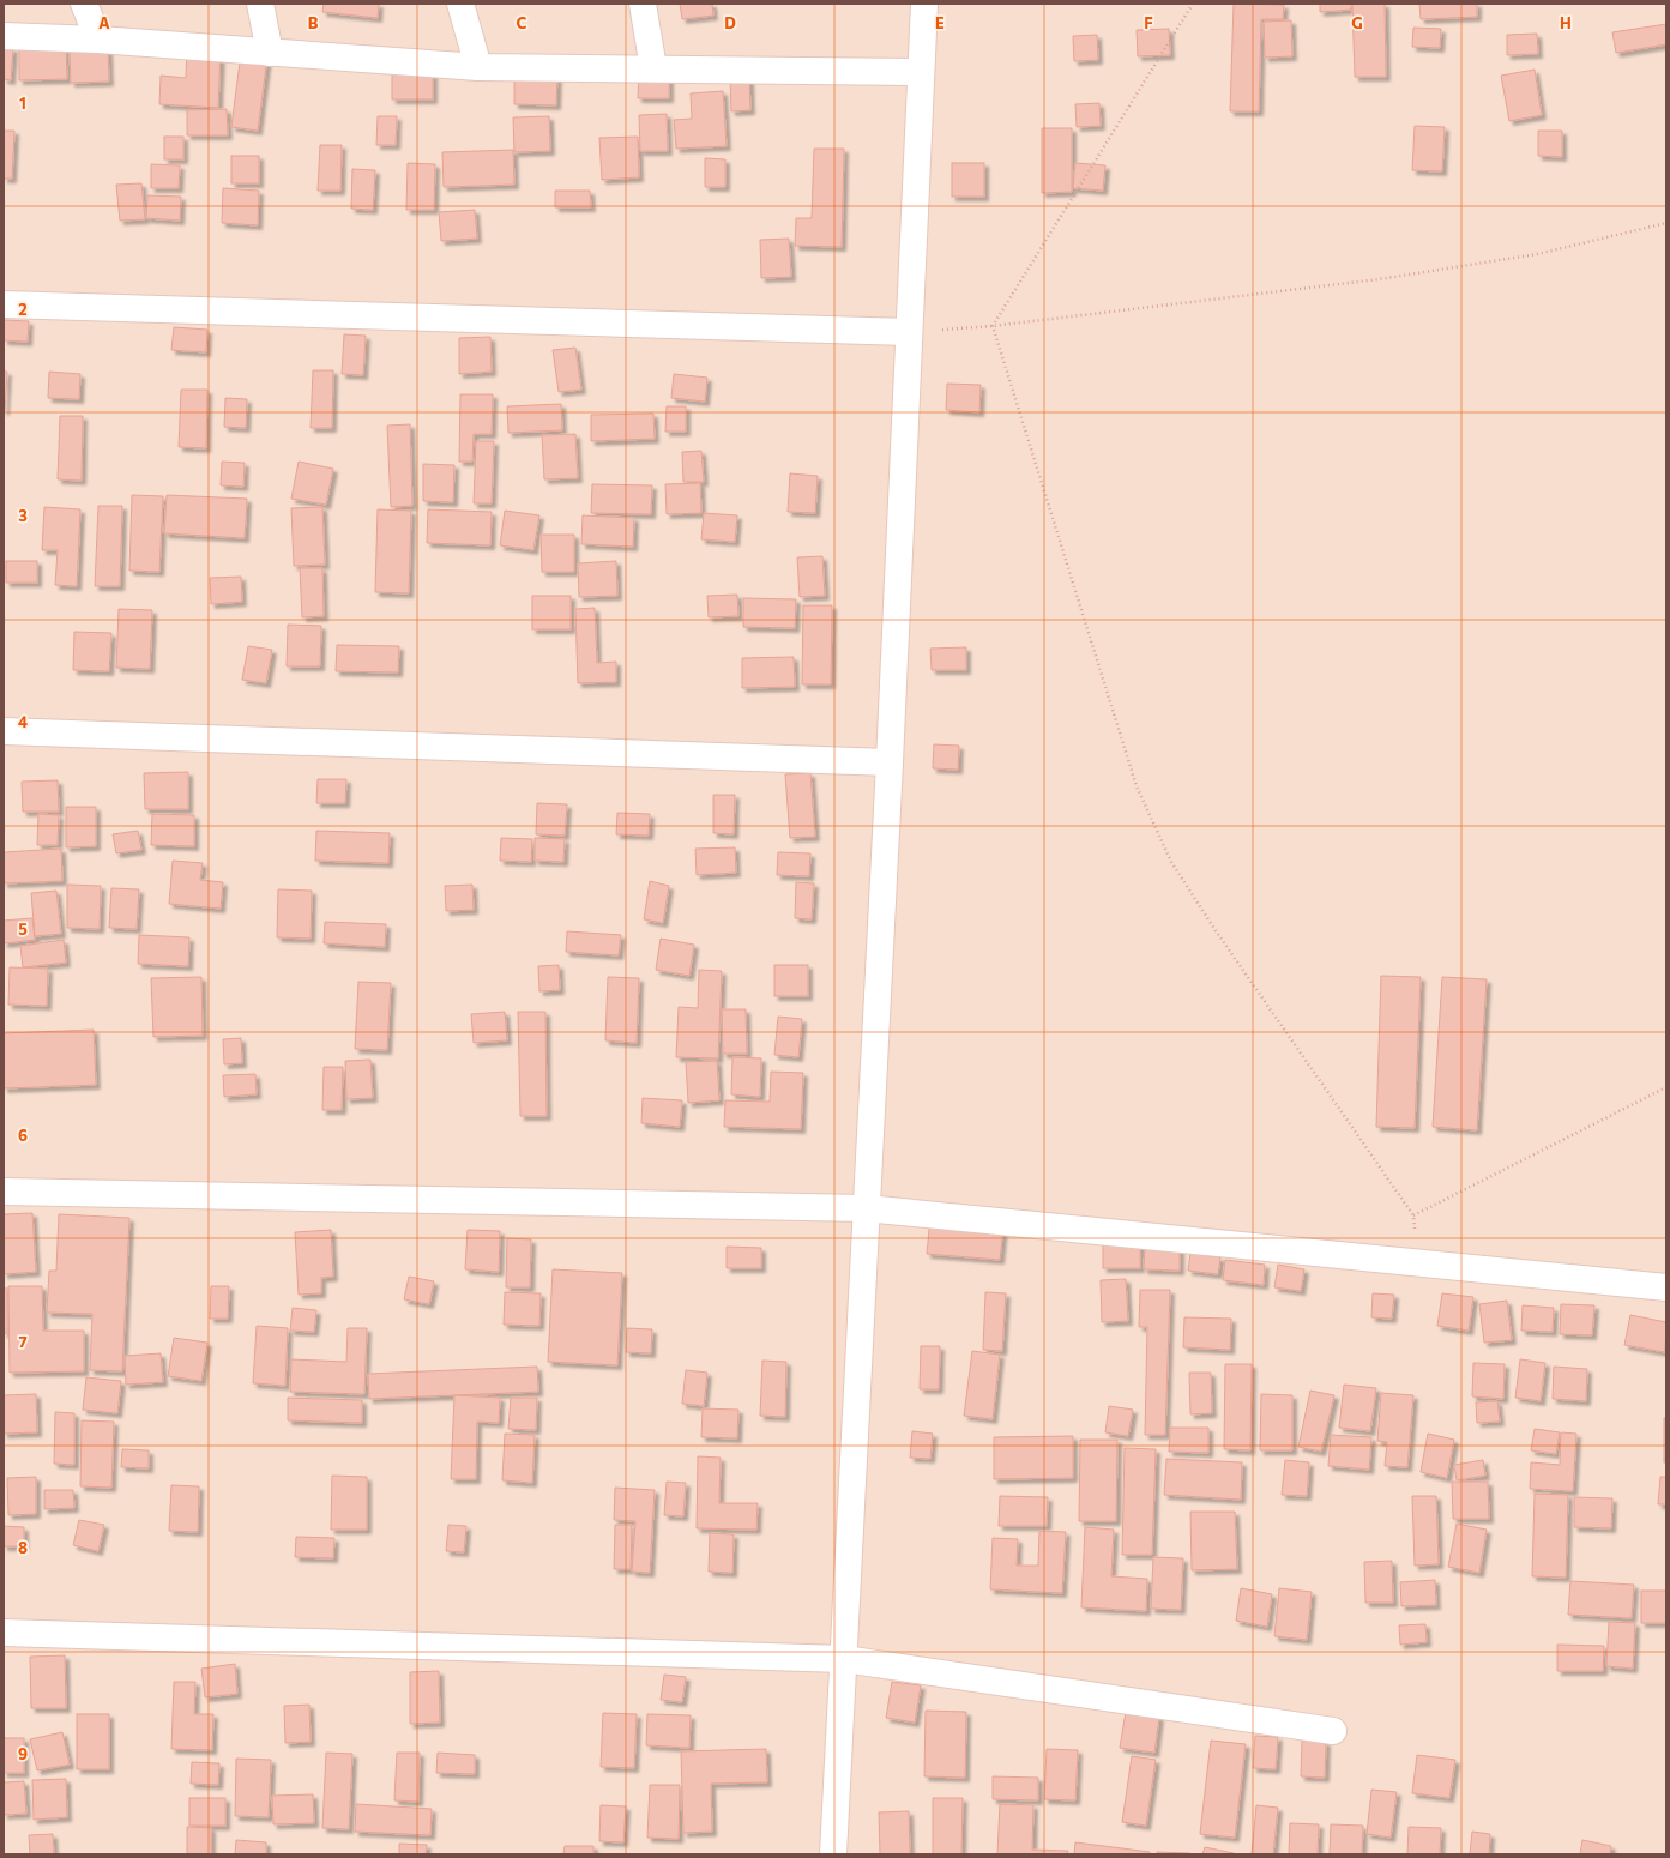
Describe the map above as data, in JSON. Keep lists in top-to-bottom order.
{
  "grid": {
    "columns": [
      "A",
      "B",
      "C",
      "D",
      "E",
      "F",
      "G",
      "H"
    ],
    "rows": [
      "1",
      "2",
      "3",
      "4",
      "5",
      "6",
      "7",
      "8",
      "9"
    ]
  }
}
